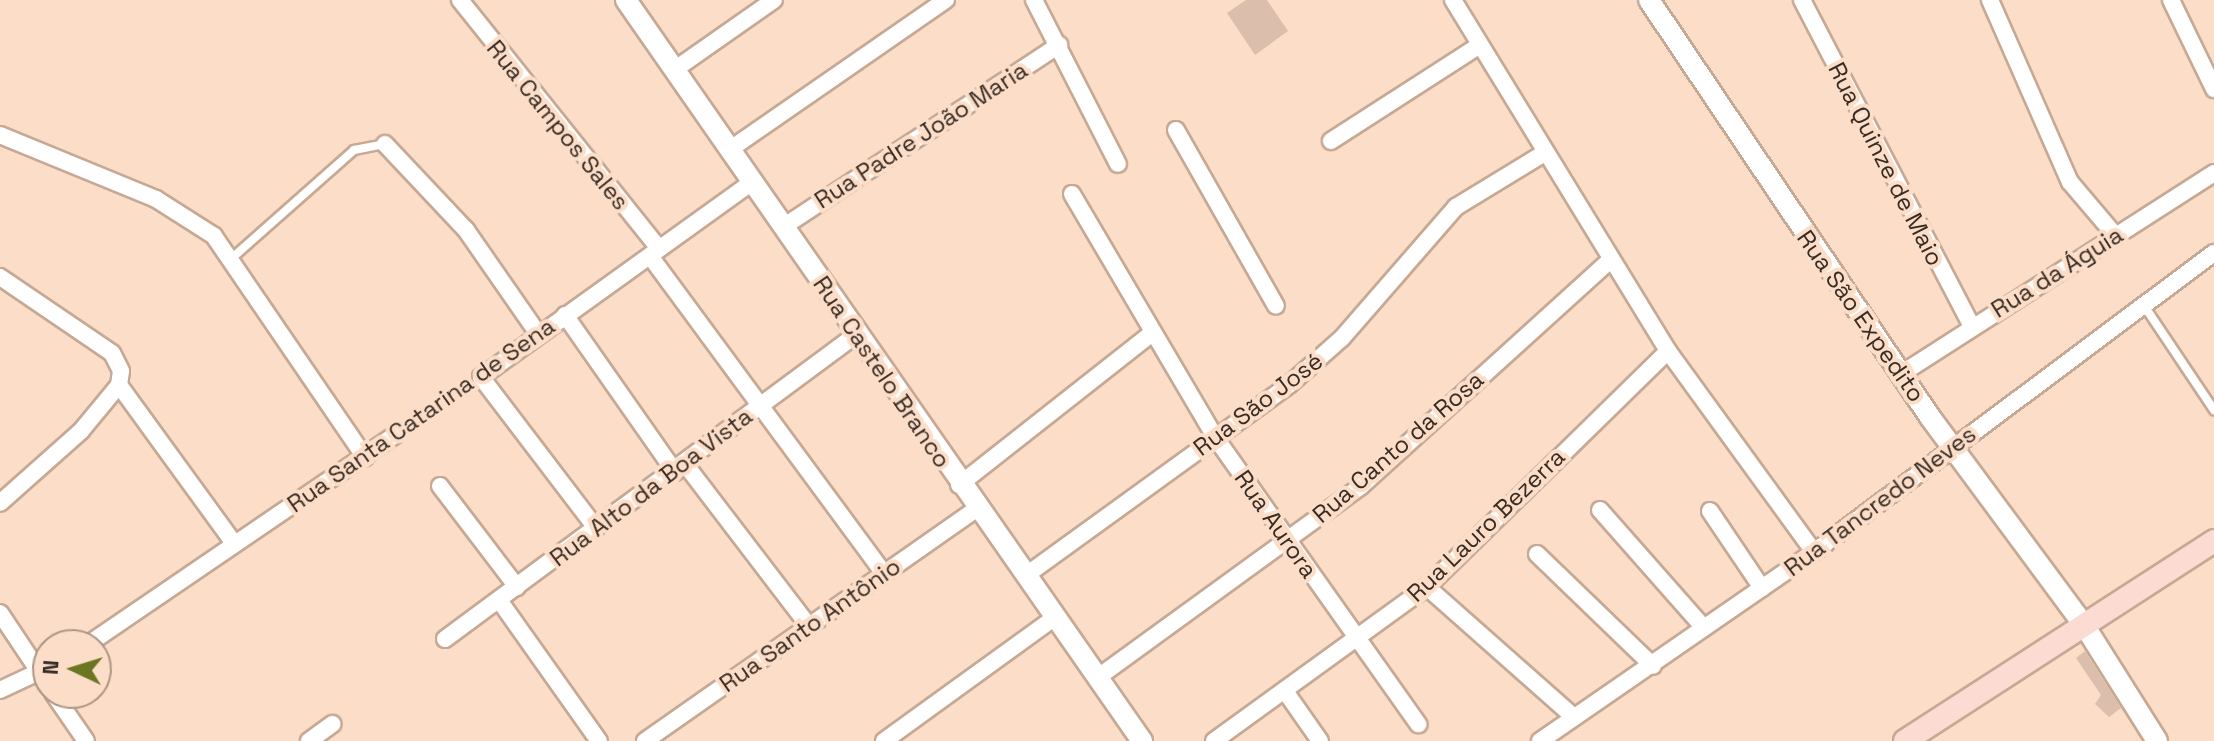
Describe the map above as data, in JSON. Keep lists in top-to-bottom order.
{
  "streets": {
    "street": [
      "Rua Campos Sales",
      "Rua Padre João Maria",
      "Rua Quinze de Maio",
      "Rua da Águia",
      "Rua São Expedito",
      "Rua Castelo Branco",
      "Rua São José",
      "Rua Santa Catarina de Sena",
      "Rua Canto da Rosa",
      "Rua Alto da Boa Vista",
      "Rua Tancredo Neves",
      "Rua Aurora",
      "Rua Lauro Bezerra",
      "Rua Santo Antônio"
    ]
  },
  "crossings": [
    ["Rua Campos Sales", "Rua Santa Catarina de Sena"],
    ["Rua Campos Sales", "Rua Alto da Boa Vista"],
    ["Rua Campos Sales", "Rua Santo Antônio"],
    ["Rua Padre João Maria", "Rua Castelo Branco"],
    ["Rua Quinze de Maio", "Rua da Águia"],
    ["Rua da Águia", "Rua São Expedito"],
    ["Rua São Expedito", "Rua Tancredo Neves"],
    ["Rua Castelo Branco", "Rua São José"],
    ["Rua Castelo Branco", "Rua Santa Catarina de Sena"],
    ["Rua Castelo Branco", "Rua Canto da Rosa"],
    ["Rua Castelo Branco", "Rua Alto da Boa Vista"],
    ["Rua Castelo Branco", "Rua Santo Antônio"],
    ["Rua São José", "Rua Aurora"],
    ["Rua Canto da Rosa", "Rua Aurora"],
    ["Rua Aurora", "Rua Lauro Bezerra"]
  ],
  "north": "left"
}
